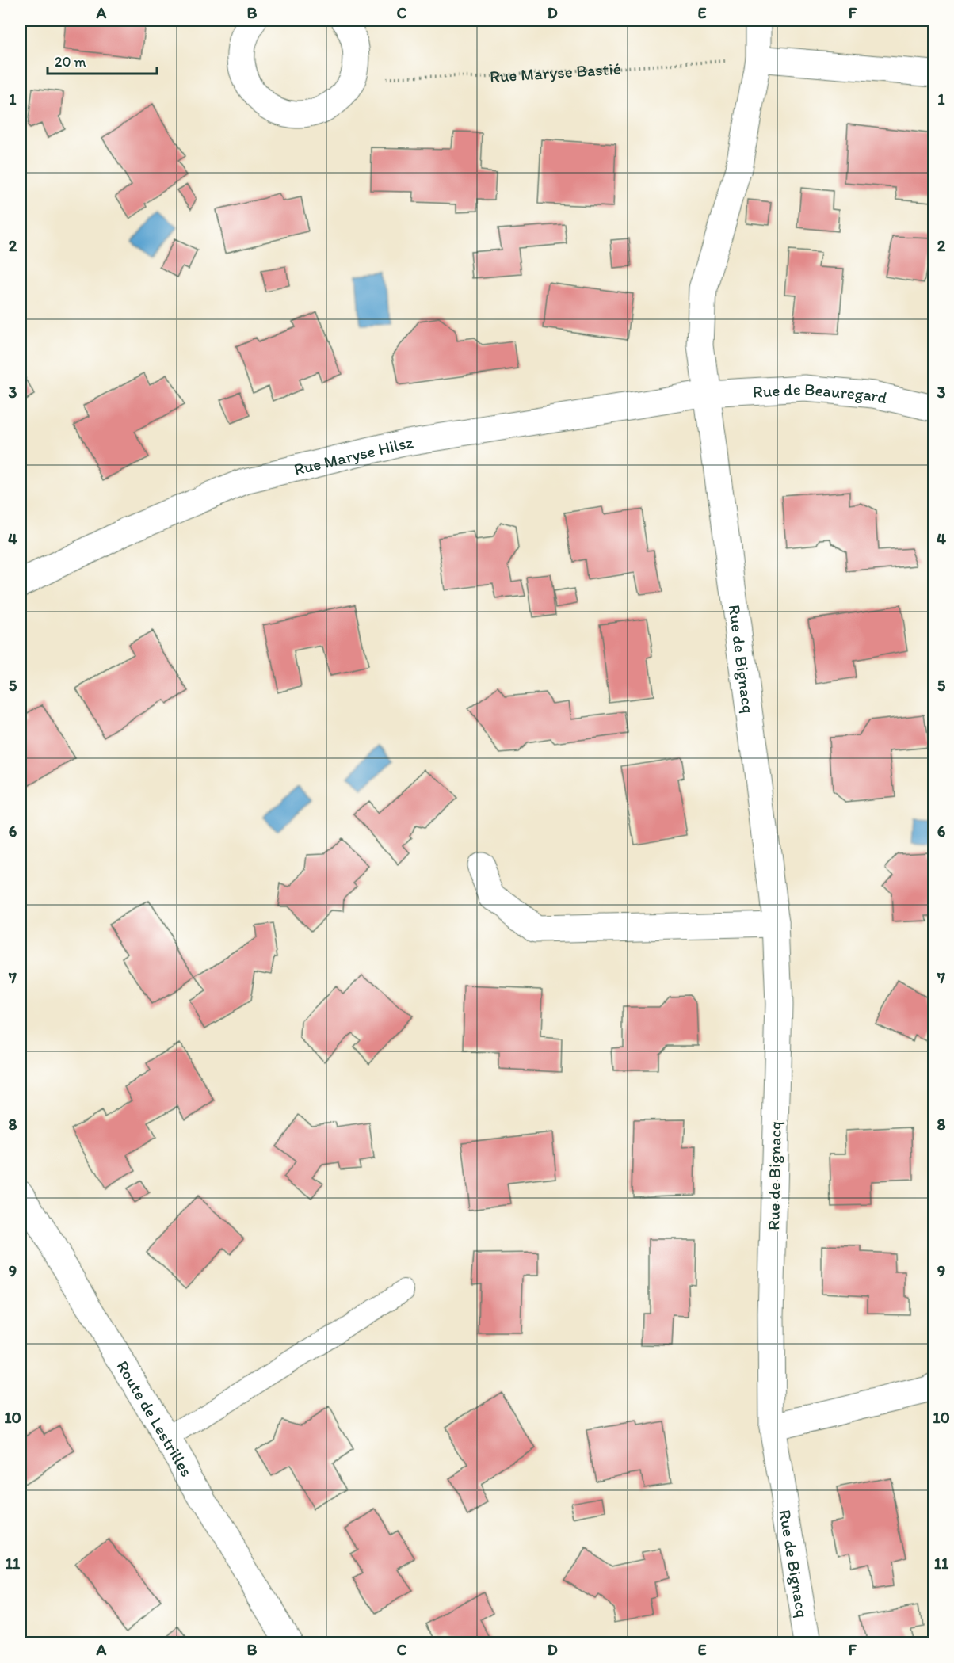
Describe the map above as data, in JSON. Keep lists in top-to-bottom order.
{
  "streets": {
    "street": [
      "Rue de Beauregard",
      "Rue Maryse Hilsz",
      "Rue de Bignacq",
      "Route de Lestrilles"
    ],
    "path": ["Rue Maryse Bastié"]
  },
  "crossings": [
    ["Rue de Beauregard", "Rue Maryse Hilsz"],
    ["Rue de Beauregard", "Rue de Bignacq"],
    ["Rue Maryse Hilsz", "Rue de Bignacq"]
  ],
  "scale_bar": "20 m",
  "grid": {
    "columns": [
      "A",
      "B",
      "C",
      "D",
      "E",
      "F"
    ],
    "rows": [
      "1",
      "2",
      "3",
      "4",
      "5",
      "6",
      "7",
      "8",
      "9",
      "10",
      "11"
    ]
  }
}
